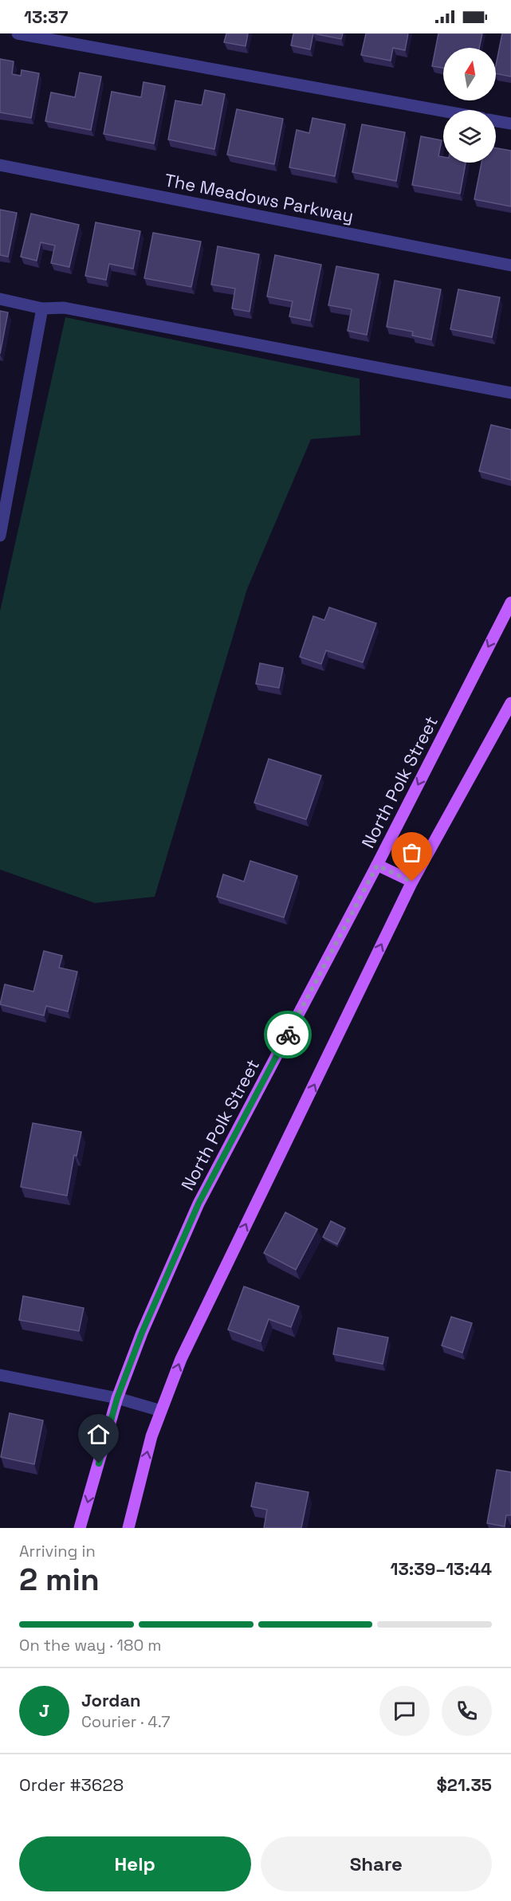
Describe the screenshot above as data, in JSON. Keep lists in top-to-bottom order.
{
  "streets": {
    "main road": ["North Polk Street"],
    "street": ["The Meadows Parkway"]
  },
  "north": "top",
  "page": {
    "status": "13:37",
    "heading": ["2 min", "Arriving in", "13:39–13:44"],
    "panel": [
      "Jordan",
      "Courier · 4.7",
      "Order #3628",
      "$21.35"
    ],
    "bar": "On the way · 180 m",
    "round": "J",
    "buttons": ["Help", "Share"]
  }
}
